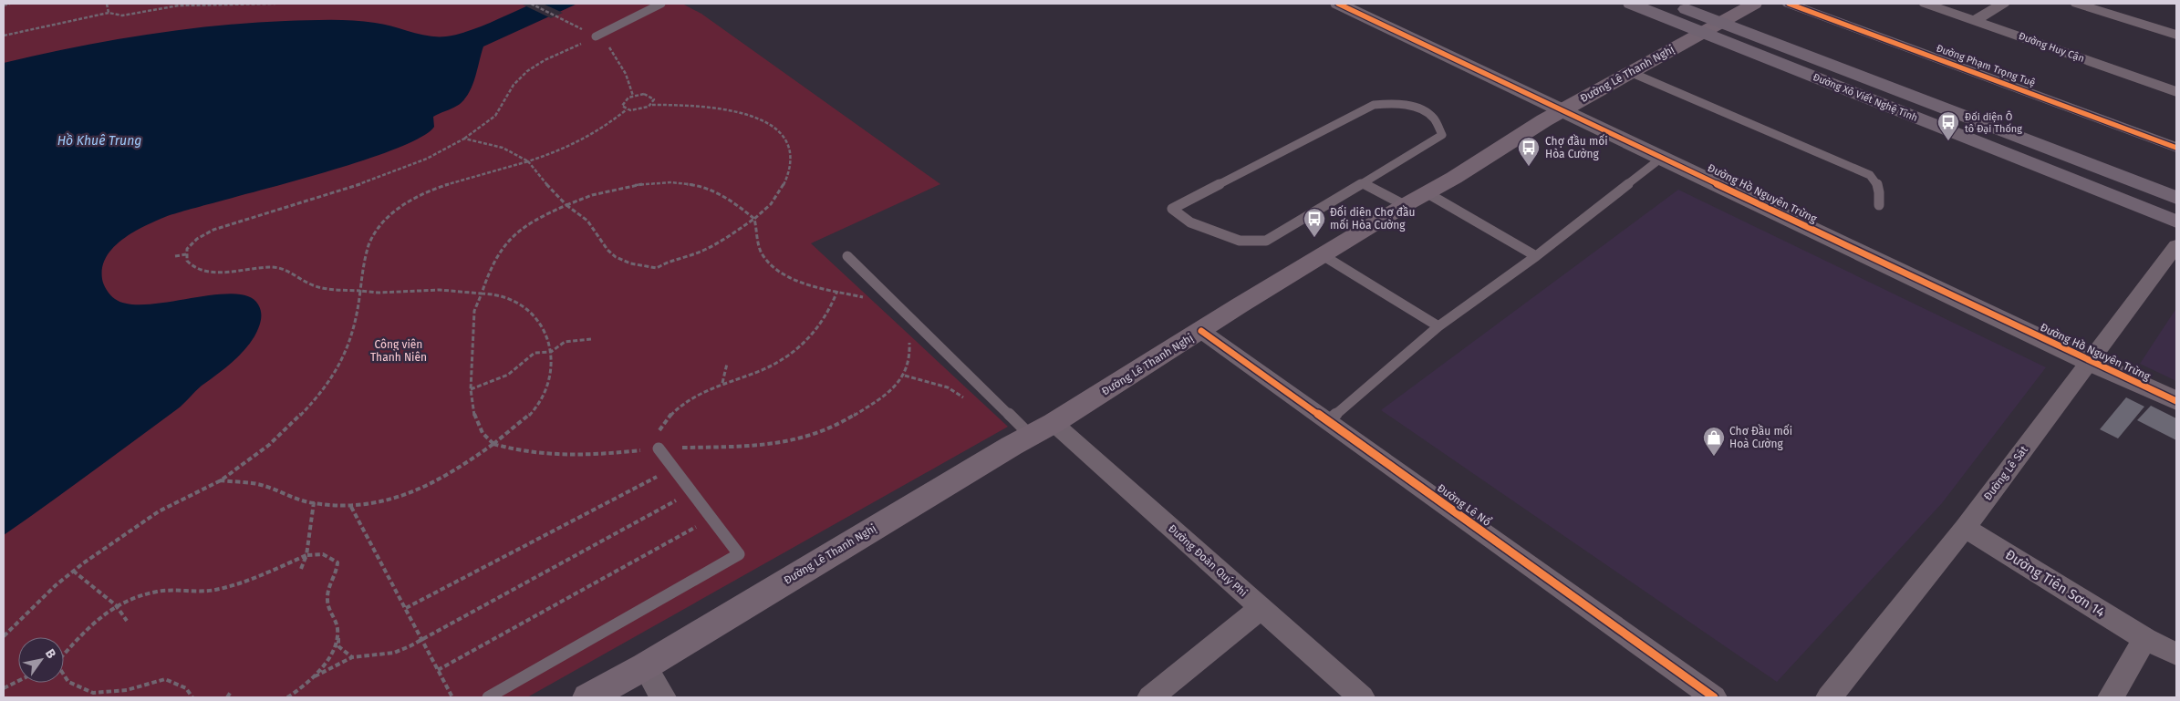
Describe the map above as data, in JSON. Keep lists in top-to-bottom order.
{
  "streets": {
    "main road": ["Đường Lê Thanh Nghị", "Đường Xô Viết Nghệ Tĩnh"],
    "street": [
      "Đường Huy Cận",
      "Đường Phạm Trọng Tuệ",
      "Đường Hồ Nguyên Trừng",
      "Đường Lê Sát",
      "Đường Lê Nổ",
      "Đường Đoàn Quý Phi",
      "Đường Tiên Sơn 14"
    ]
  },
  "crossings": [
    ["Đường Lê Thanh Nghị", "Đường Xô Viết Nghệ Tĩnh"],
    ["Đường Lê Thanh Nghị", "Đường Hồ Nguyên Trừng"],
    ["Đường Lê Thanh Nghị", "Đường Lê Nổ"],
    ["Đường Lê Thanh Nghị", "Đường Đoàn Quý Phi"],
    ["Đường Hồ Nguyên Trừng", "Đường Lê Sát"],
    ["Đường Lê Sát", "Đường Tiên Sơn 14"]
  ],
  "water": ["Hồ Khuê Trung"],
  "parks": ["Công viên Thanh Niên"],
  "places": {
    "bus stop": ["Đối diện Ô tô Đại Thống", "Chợ đầu mối Hòa Cường", "Đối diện Chợ đầu mối Hòa Cường"],
    "shop": ["Chợ Đầu mối Hoà Cường"]
  },
  "north": "top right"
}
